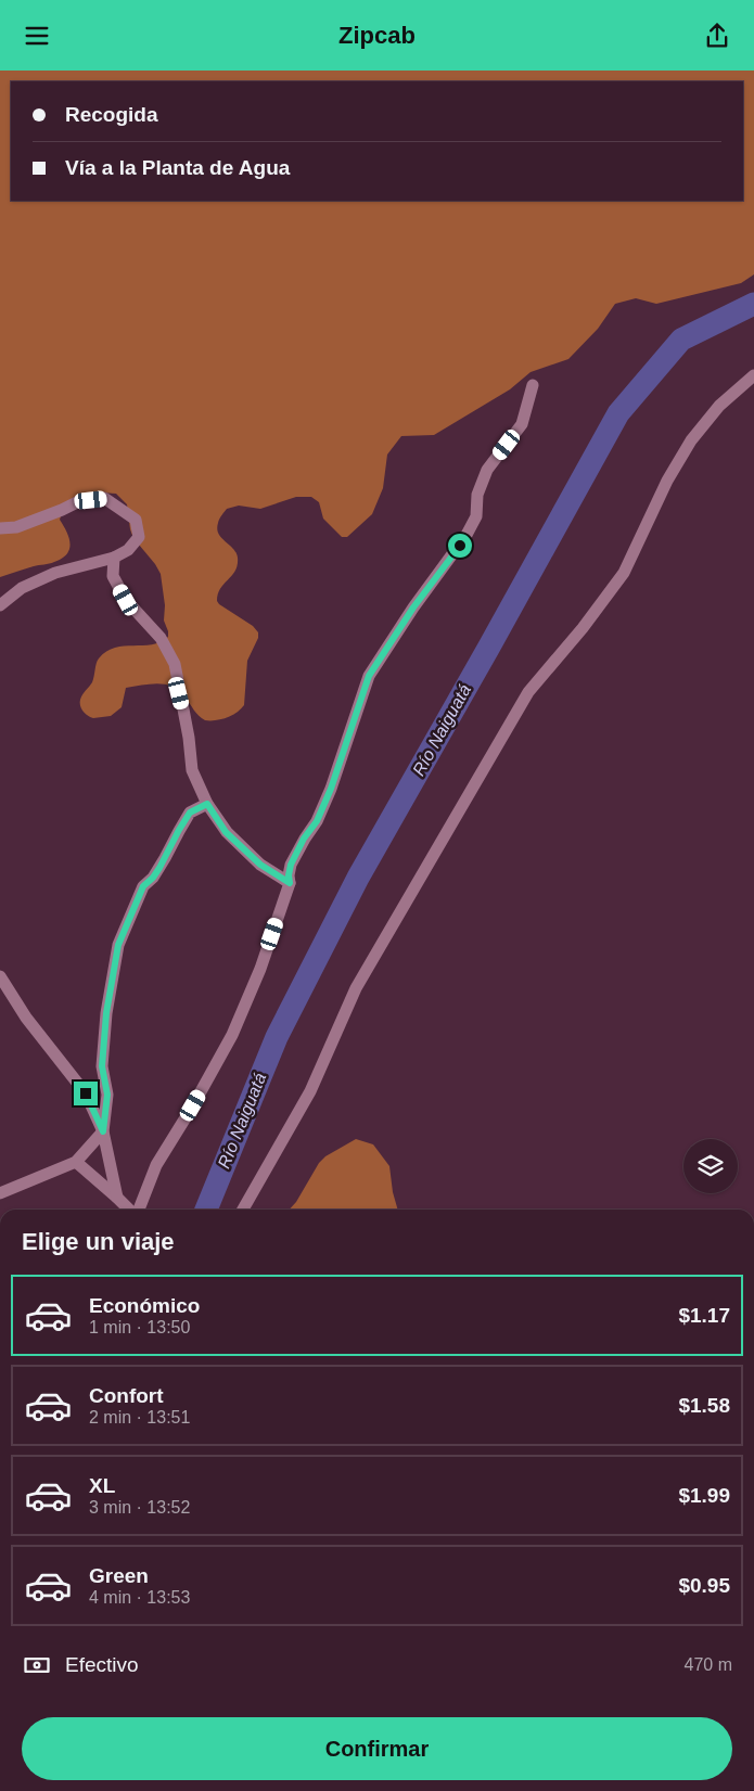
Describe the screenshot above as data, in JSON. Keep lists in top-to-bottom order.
{
  "water": ["Río Naiguatá"],
  "page": {
    "header": "Zipcab",
    "banner": ["Recogida", "Vía a la Planta de Agua"],
    "heading": "Elige un viaje",
    "list": [
      {
        "name": "Económico",
        "note": "1 min · 13:50",
        "value": "$1.17"
      },
      {
        "name": "Confort",
        "note": "2 min · 13:51",
        "value": "$1.58"
      },
      {
        "name": "XL",
        "note": "3 min · 13:52",
        "value": "$1.99"
      },
      {
        "name": "Green",
        "note": "4 min · 13:53",
        "value": "$0.95"
      }
    ],
    "pay": ["Efectivo", "470 m"],
    "buttons": "Confirmar"
  }
}
